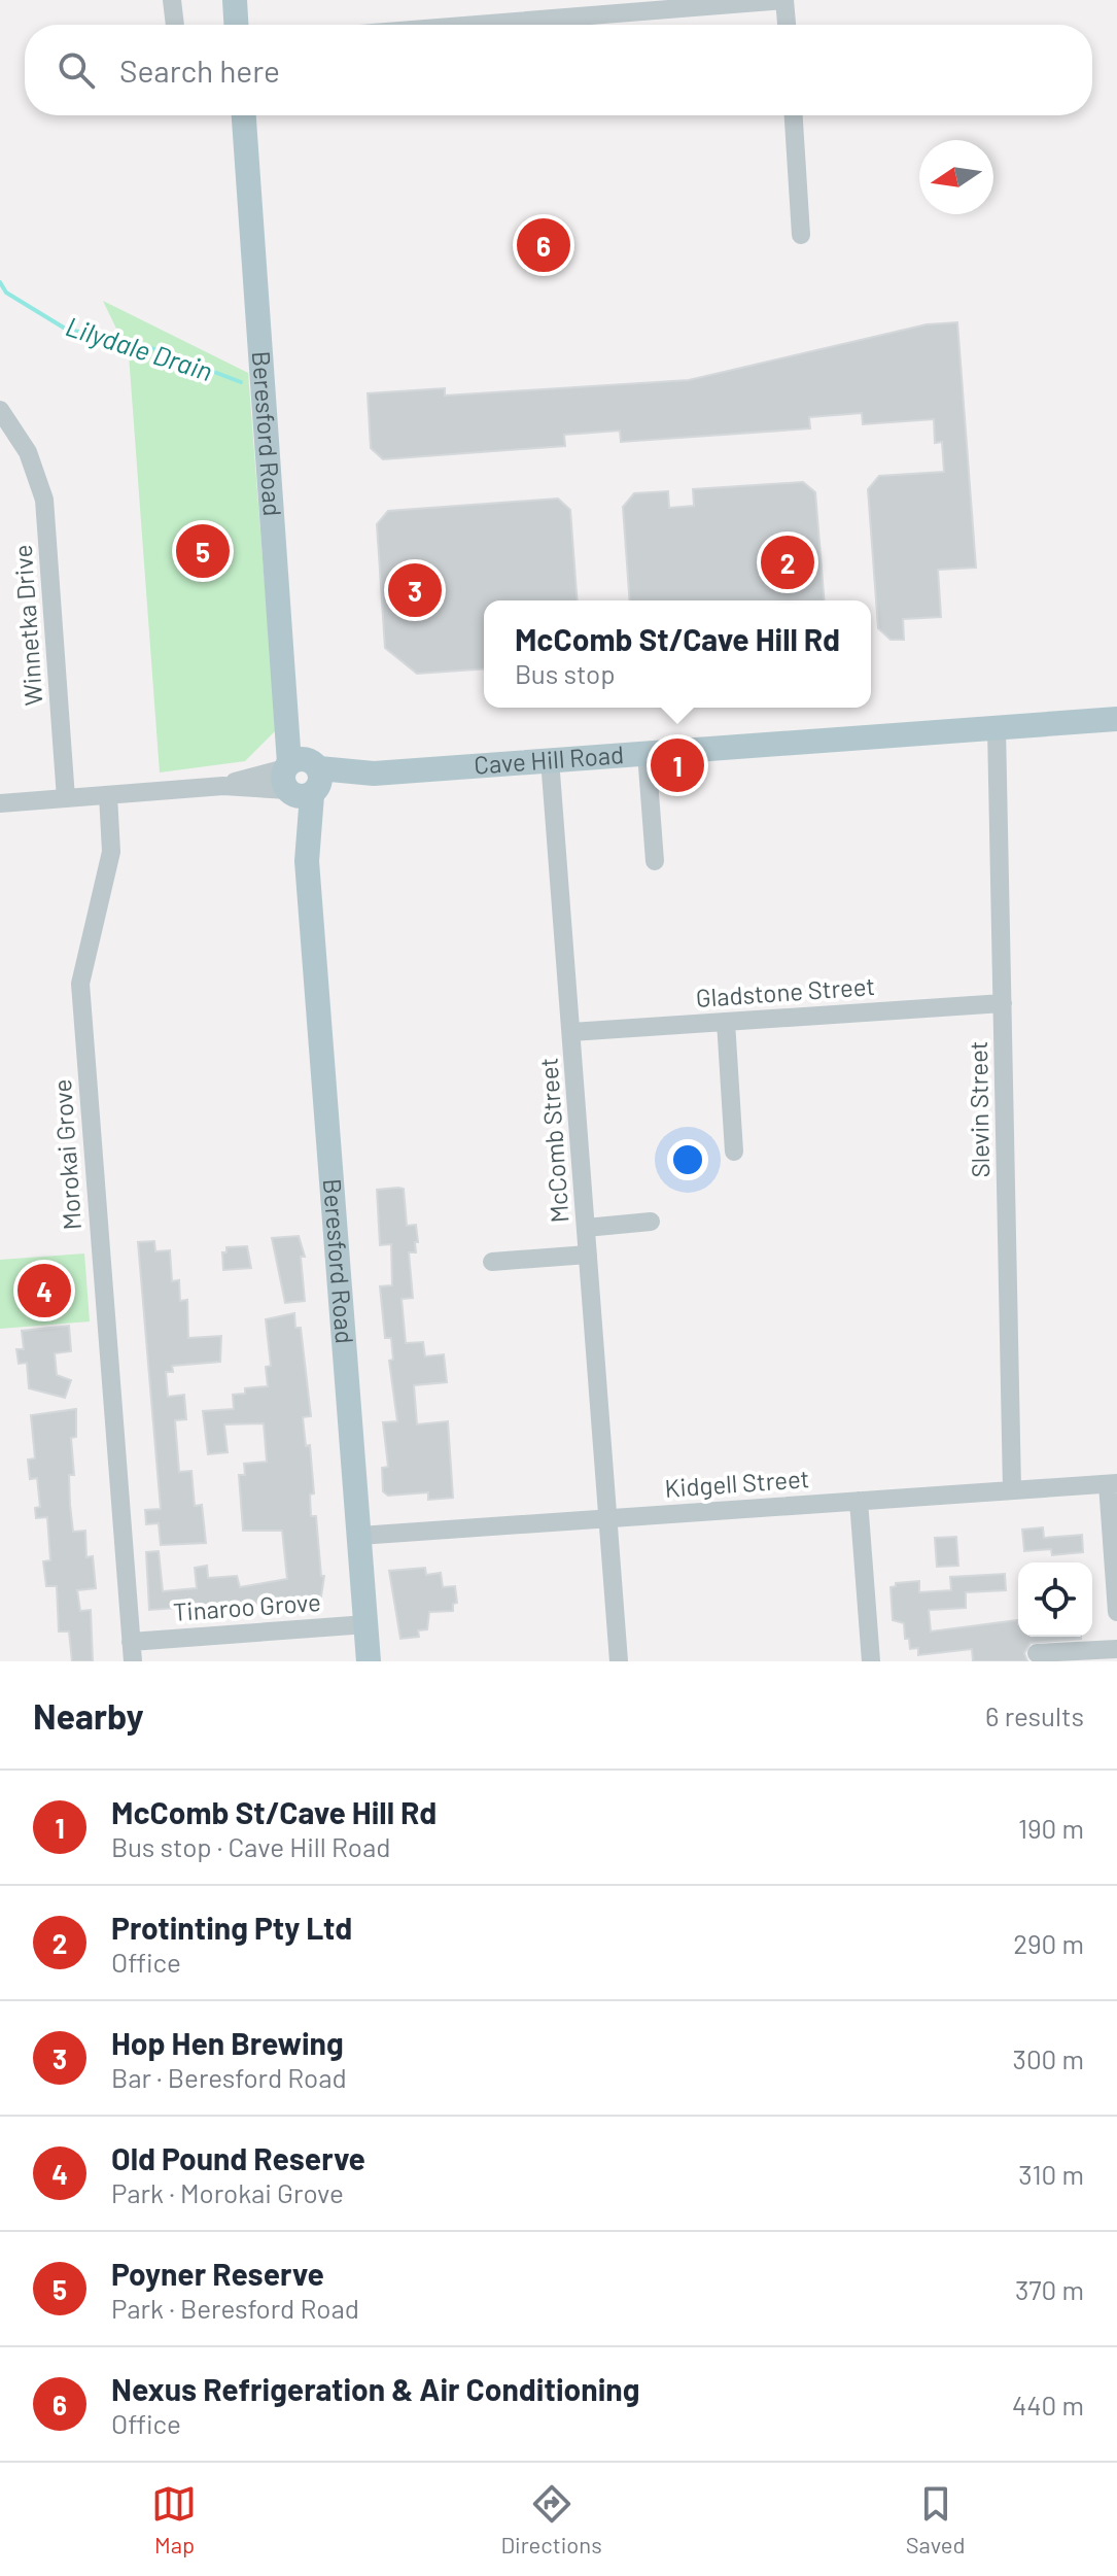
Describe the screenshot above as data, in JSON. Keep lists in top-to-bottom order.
{
  "streets": {
    "main road": ["Beresford Road", "Cave Hill Road"],
    "street": [
      "Winnetka Drive",
      "Gladstone Street",
      "Slevin Street",
      "McComb Street",
      "Morokai Grove",
      "Kidgell Street",
      "Tinaroo Grove"
    ]
  },
  "crossings": [
    ["Beresford Road", "Cave Hill Road"],
    ["Beresford Road", "Kidgell Street"],
    ["Beresford Road", "Tinaroo Grove"],
    ["Winnetka Drive", "Cave Hill Road"],
    ["Cave Hill Road", "Slevin Street"],
    ["Cave Hill Road", "McComb Street"],
    ["Cave Hill Road", "Morokai Grove"],
    ["Gladstone Street", "Slevin Street"],
    ["Gladstone Street", "McComb Street"],
    ["Slevin Street", "Kidgell Street"],
    ["McComb Street", "Kidgell Street"],
    ["Morokai Grove", "Tinaroo Grove"]
  ],
  "water": ["Lilydale Drain"],
  "north": "left",
  "page": {
    "search": "Search here",
    "pins": [
      "6",
      "5",
      "2",
      "3",
      "1",
      "4"
    ],
    "popup": ["McComb St/Cave Hill Rd", "Bus stop"],
    "heading": ["Nearby", "6 results"],
    "list": [
      {
        "mark": "1",
        "name": "McComb St/Cave Hill Rd",
        "note": "Bus stop · Cave Hill Road",
        "value": "190 m"
      },
      {
        "mark": "2",
        "name": "Protinting Pty Ltd",
        "note": "Office",
        "value": "290 m"
      },
      {
        "mark": "3",
        "name": "Hop Hen Brewing",
        "note": "Bar · Beresford Road",
        "value": "300 m"
      },
      {
        "mark": "4",
        "name": "Old Pound Reserve",
        "note": "Park · Morokai Grove",
        "value": "310 m"
      },
      {
        "mark": "5",
        "name": "Poyner Reserve",
        "note": "Park · Beresford Road",
        "value": "370 m"
      },
      {
        "mark": "6",
        "name": "Nexus Refrigeration & Air Conditioning",
        "note": "Office",
        "value": "440 m"
      }
    ],
    "nav": ["Map", "Directions", "Saved"]
  }
}
